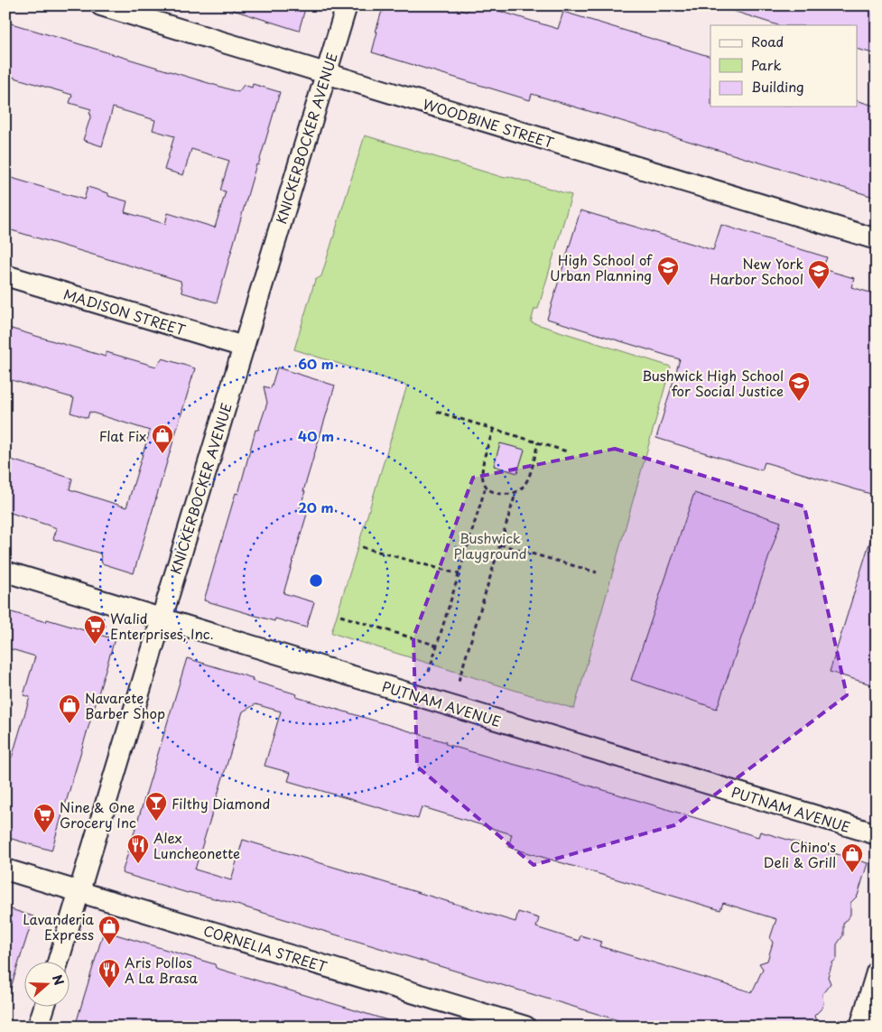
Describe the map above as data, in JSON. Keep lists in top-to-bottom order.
{
  "streets": {
    "street": [
      "WOODBINE STREET",
      "KNICKERBOCKER AVENUE",
      "MADISON STREET",
      "PUTNAM AVENUE",
      "CORNELIA STREET"
    ]
  },
  "crossings": [
    ["WOODBINE STREET", "KNICKERBOCKER AVENUE"],
    ["KNICKERBOCKER AVENUE", "MADISON STREET"],
    ["KNICKERBOCKER AVENUE", "PUTNAM AVENUE"],
    ["KNICKERBOCKER AVENUE", "CORNELIA STREET"]
  ],
  "parks": ["Bushwick Playground"],
  "places": {
    "school or university": ["High School of Urban Planning", "New York Harbor School", "Bushwick High School for Social Justice"],
    "shop": [
      "Flat Fix",
      "Navarete Barber Shop",
      "Chino's Deli & Grill",
      "Lavanderia Express"
    ],
    "supermarket": ["Walid Enterprises, Inc.", "Nine & One Grocery Inc"],
    "bar": ["Filthy Diamond"],
    "restaurant": ["Alex Luncheonette", "Aris Pollos A La Brasa"]
  },
  "legend": ["Road", "Park", "Building"],
  "north": "right",
  "rings": ["60 m", "40 m", "20 m"]
}
